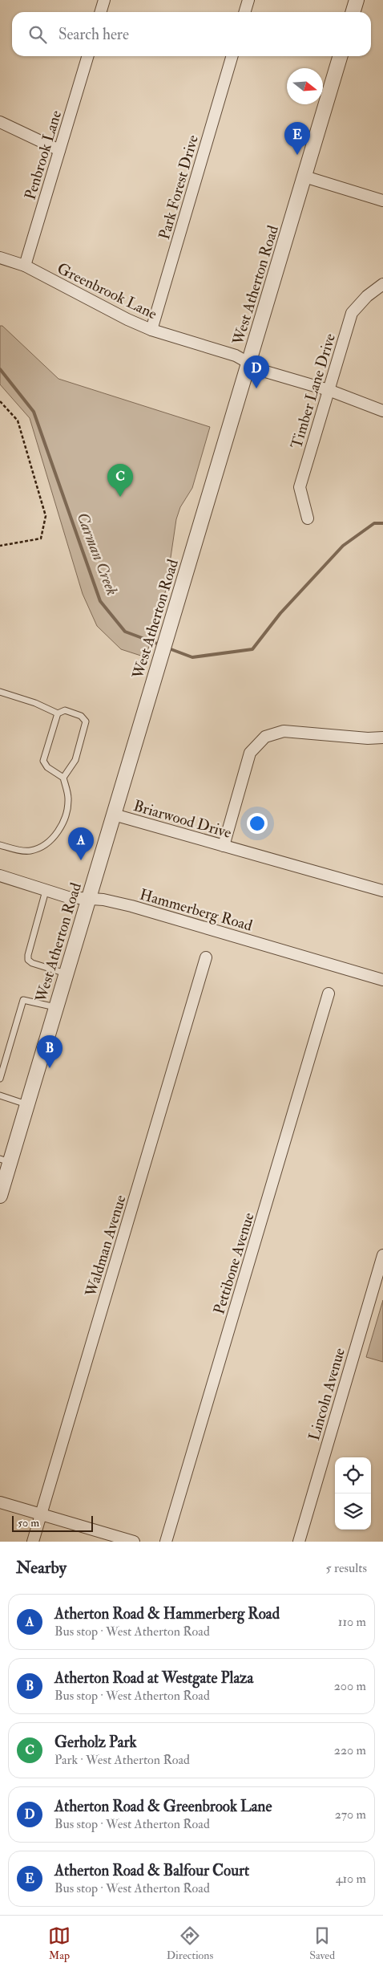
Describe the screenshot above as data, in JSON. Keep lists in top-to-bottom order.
{
  "streets": {
    "street": [
      "Penbrook Lane",
      "Park Forest Drive",
      "West Atherton Road",
      "Greenbrook Lane",
      "Timber Lane Drive",
      "Briarwood Drive",
      "Hammerberg Road",
      "Waldman Avenue",
      "Pettibone Avenue",
      "Lincoln Avenue"
    ]
  },
  "crossings": [
    ["Penbrook Lane", "Greenbrook Lane"],
    ["Park Forest Drive", "Greenbrook Lane"],
    ["West Atherton Road", "Greenbrook Lane"],
    ["West Atherton Road", "Briarwood Drive"],
    ["West Atherton Road", "Hammerberg Road"],
    ["Greenbrook Lane", "Timber Lane Drive"]
  ],
  "water": ["Carman Creek"],
  "scale_bar": "50 m",
  "north": "right",
  "page": {
    "search": "Search here",
    "pins": [
      "E",
      "D",
      "C",
      "A",
      "B"
    ],
    "scale": "50 m",
    "heading": ["Nearby", "5 results"],
    "list": [
      {
        "mark": "A",
        "name": "Atherton Road & Hammerberg Road",
        "note": "Bus stop · West Atherton Road",
        "value": "110 m"
      },
      {
        "mark": "B",
        "name": "Atherton Road at Westgate Plaza",
        "note": "Bus stop · West Atherton Road",
        "value": "200 m"
      },
      {
        "mark": "C",
        "name": "Gerholz Park",
        "note": "Park · West Atherton Road",
        "value": "220 m"
      },
      {
        "mark": "D",
        "name": "Atherton Road & Greenbrook Lane",
        "note": "Bus stop · West Atherton Road",
        "value": "270 m"
      },
      {
        "mark": "E",
        "name": "Atherton Road & Balfour Court",
        "note": "Bus stop · West Atherton Road",
        "value": "410 m"
      }
    ],
    "nav": ["Map", "Directions", "Saved"]
  }
}
